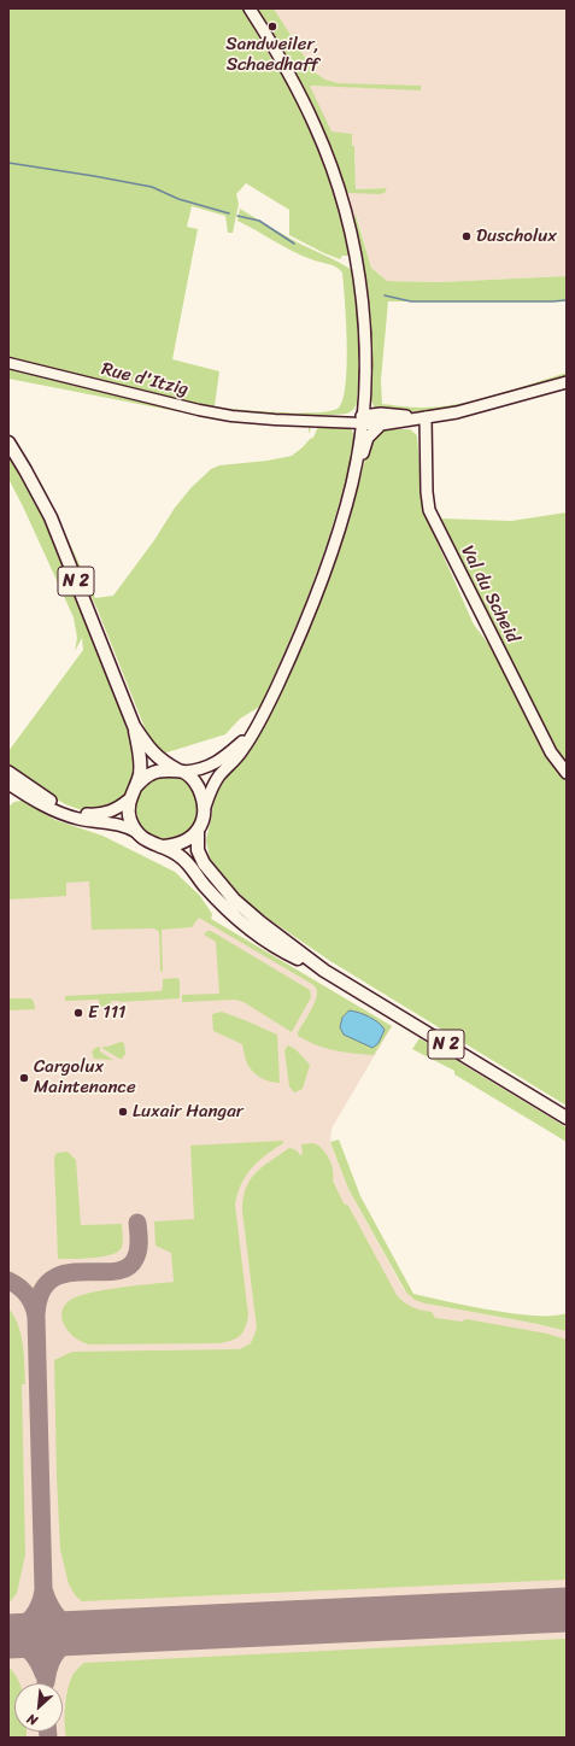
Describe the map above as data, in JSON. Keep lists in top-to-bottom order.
{
  "streets": {
    "main road": ["N 2", "Val du Scheid"],
    "street": ["Rue d'Itzig"]
  },
  "places": [
    "Sandweiler, Schaedhaff",
    "Duscholux",
    "E 111",
    "Cargolux Maintenance",
    "Luxair Hangar"
  ],
  "north": "bottom left"
}
